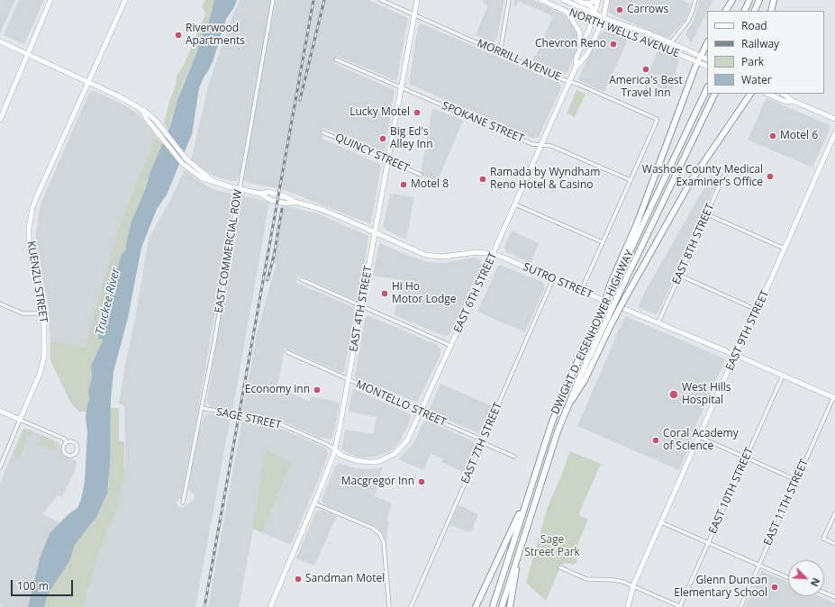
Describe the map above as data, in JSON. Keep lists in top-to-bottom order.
{
  "streets": {
    "highway": ["DWIGHT D. EISENHOWER HIGHWAY"],
    "main road": [
      "NORTH WELLS AVENUE",
      "SUTRO STREET",
      "KUENZLI STREET",
      "EAST 6TH STREET",
      "EAST 4TH STREET",
      "EAST 9TH STREET"
    ],
    "street": [
      "MORRILL AVENUE",
      "SPOKANE STREET",
      "QUINCY STREET",
      "EAST 8TH STREET",
      "EAST COMMERCIAL ROW",
      "MONTELLO STREET",
      "SAGE STREET",
      "EAST 7TH STREET",
      "EAST 10TH STREET",
      "EAST 11TH STREET"
    ]
  },
  "crossings": [
    ["NORTH WELLS AVENUE", "EAST 6TH STREET"],
    ["MORRILL AVENUE", "SPOKANE STREET"],
    ["MORRILL AVENUE", "EAST 6TH STREET"],
    ["MORRILL AVENUE", "EAST 4TH STREET"],
    ["SPOKANE STREET", "EAST 6TH STREET"],
    ["SPOKANE STREET", "EAST 4TH STREET"],
    ["QUINCY STREET", "EAST 4TH STREET"],
    ["EAST 8TH STREET", "SUTRO STREET"],
    ["EAST COMMERCIAL ROW", "SUTRO STREET"],
    ["EAST COMMERCIAL ROW", "SAGE STREET"],
    ["SUTRO STREET", "KUENZLI STREET"],
    ["SUTRO STREET", "EAST 6TH STREET"],
    ["SUTRO STREET", "EAST 4TH STREET"],
    ["SUTRO STREET", "EAST 9TH STREET"],
    ["SUTRO STREET", "EAST 7TH STREET"],
    ["SUTRO STREET", "EAST 10TH STREET"],
    ["SUTRO STREET", "EAST 11TH STREET"],
    ["EAST 6TH STREET", "EAST 4TH STREET"],
    ["EAST 6TH STREET", "MONTELLO STREET"],
    ["EAST 6TH STREET", "SAGE STREET"],
    ["EAST 4TH STREET", "MONTELLO STREET"],
    ["EAST 4TH STREET", "SAGE STREET"],
    ["MONTELLO STREET", "EAST 7TH STREET"]
  ],
  "water": ["Truckee River"],
  "parks": ["Sage Street Park"],
  "places": [
    "Carrows",
    "Riverwood Apartments",
    "Chevron Reno",
    "America's Best Travel Inn",
    "Lucky Motel",
    "Motel 6",
    "Big Ed's Alley Inn",
    "Washoe County Medical Examiner’s Office",
    "Ramada by Wyndham Reno Hotel & Casino",
    "Motel 8",
    "Hi Ho Motor Lodge",
    "Economy inn",
    "West Hills Hospital",
    "Coral Academy of Science",
    "Macgregor Inn",
    "Sandman Motel",
    "Glenn Duncan Elementary School"
  ],
  "legend": [
    "Road",
    "Railway",
    "Park",
    "Water"
  ],
  "scale_bar": "100 m",
  "north": "bottom right"
}
